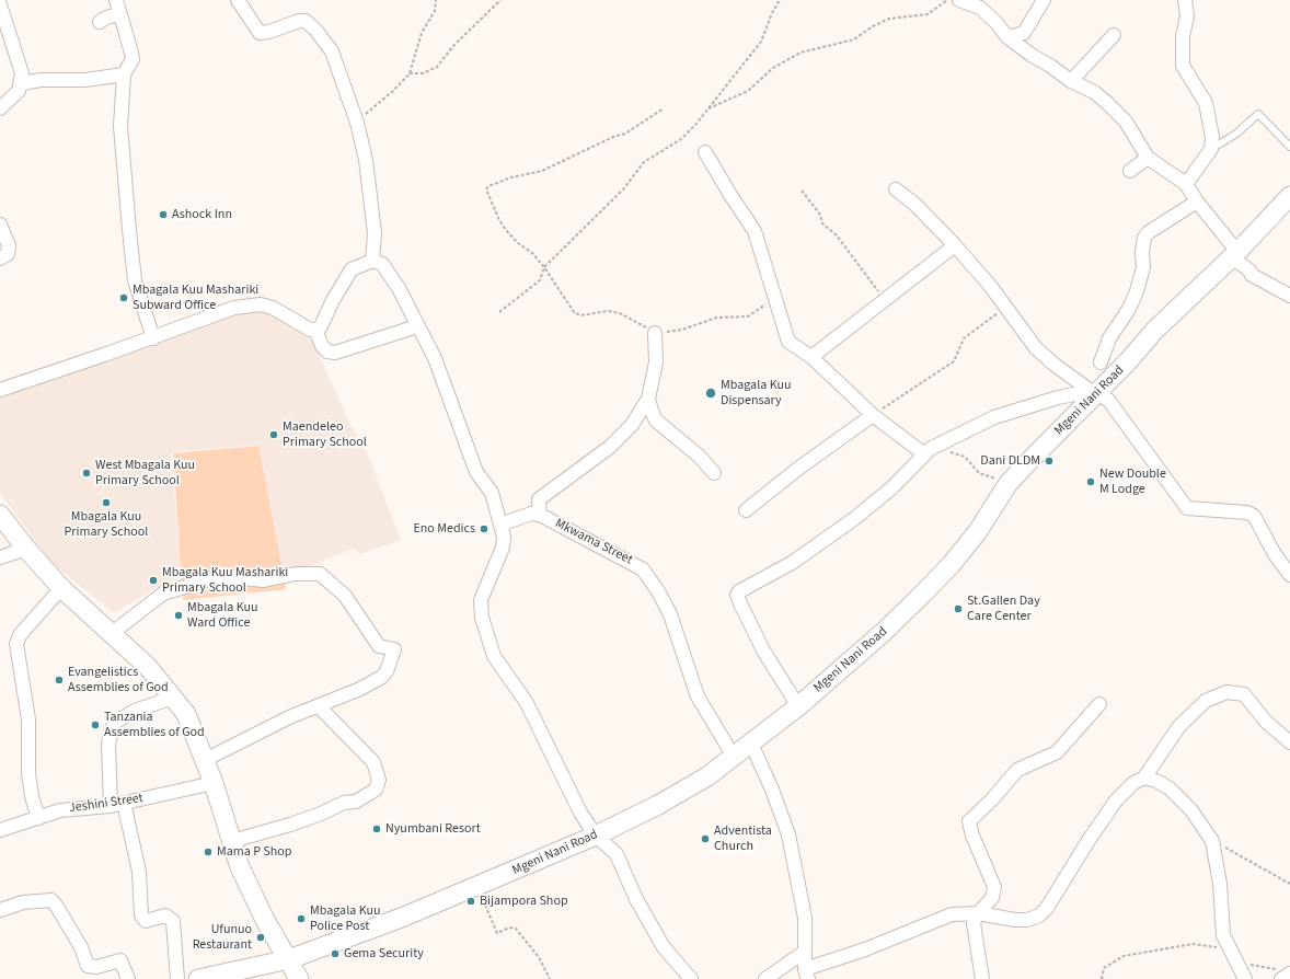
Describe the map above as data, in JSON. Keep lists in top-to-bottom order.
{
  "streets": {
    "street": ["Mgeni Nani Road", "Mkwama Street", "Jeshini Street"]
  },
  "crossings": [
    ["Mgeni Nani Road", "Mkwama Street"]
  ],
  "places": [
    "Ashock Inn",
    "Mbagala Kuu Mashariki Subward Office",
    "Mbagala Kuu Dispensary",
    "Maendeleo Primary School",
    "Dani DLDM",
    "West Mbagala Kuu Primary School",
    "New Double M Lodge",
    "Mbagala Kuu Primary School",
    "Eno Medics",
    "Mbagala Kuu Mashariki Primary School",
    "St.Gallen Day Care Center",
    "Mbagala Kuu Ward Office",
    "Evangelistics Assemblies of God",
    "Tanzania Assemblies of God",
    "Nyumbani Resort",
    "Adventista Church",
    "Mama P Shop",
    "Bijampora Shop",
    "Mbagala Kuu Police Post",
    "Ufunuo Restaurant",
    "Gema Security"
  ]
}
